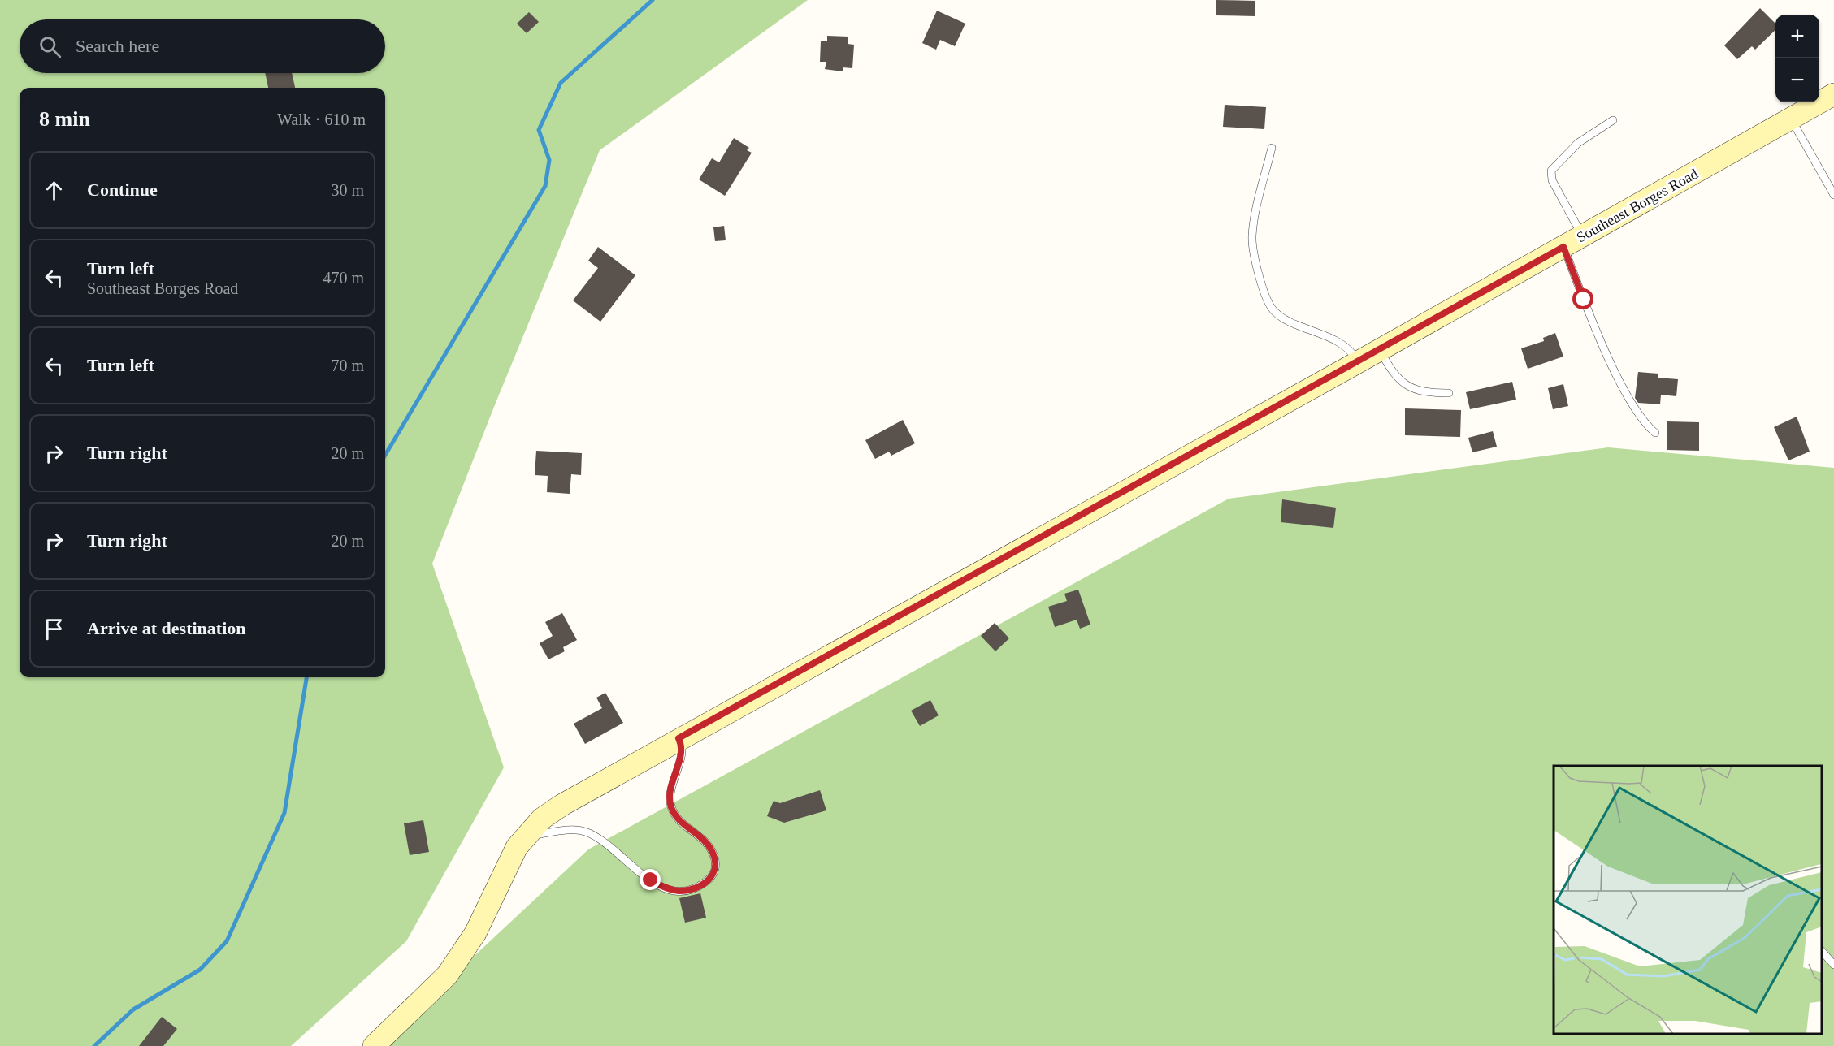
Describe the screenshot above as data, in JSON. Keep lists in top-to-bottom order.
{
  "streets": {
    "street": ["Southeast Borges Road"]
  },
  "page": {
    "map_buttons": ["+", "−"],
    "search": "Search here",
    "heading": ["8 min", "Walk · 610 m"],
    "list": [
      ["Continue", "30 m"],
      ["Turn left", "Southeast Borges Road", "470 m"],
      ["Turn left", "70 m"],
      ["Turn right", "20 m"],
      ["Turn right", "20 m"],
      "Arrive at destination"
    ]
  }
}
